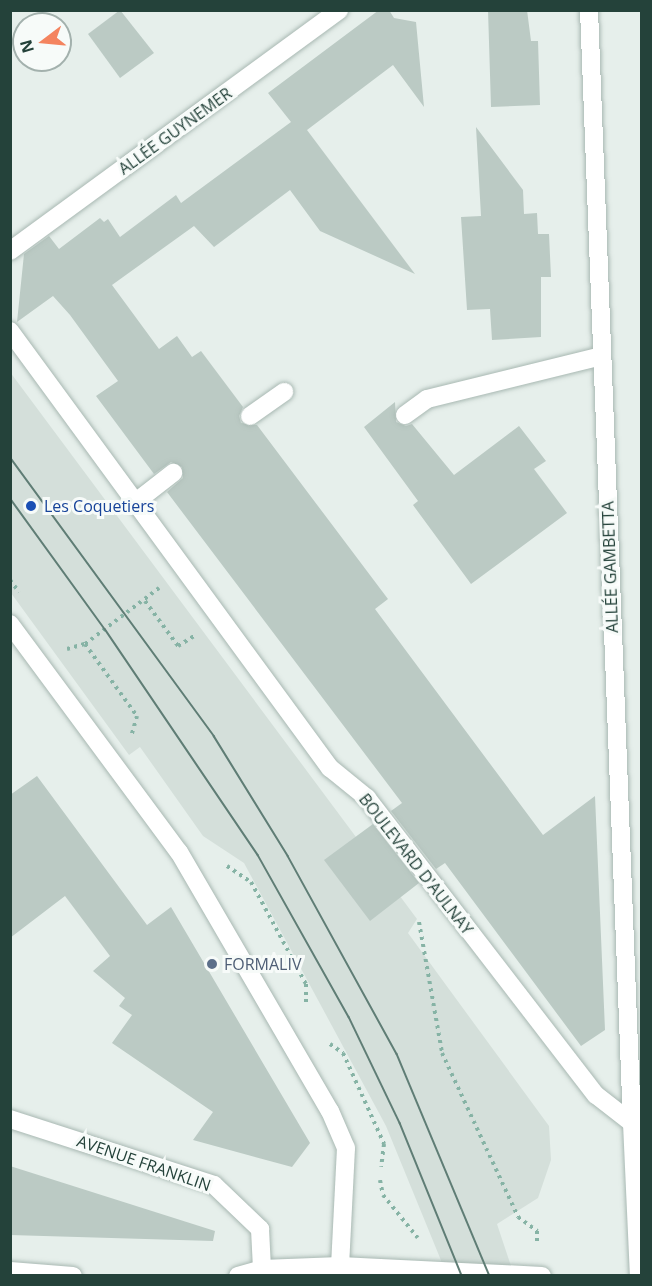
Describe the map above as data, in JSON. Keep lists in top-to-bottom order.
{
  "streets": {
    "street": [
      "ALLÉE GUYNEMER",
      "ALLÉE GAMBETTA",
      "BOULEVARD D'AULNAY",
      "AVENUE FRANKLIN"
    ]
  },
  "crossings": [
    ["ALLÉE GAMBETTA", "BOULEVARD D'AULNAY"]
  ],
  "places": ["Les Coquetiers", "FORMALIV"],
  "north": "left"
}
